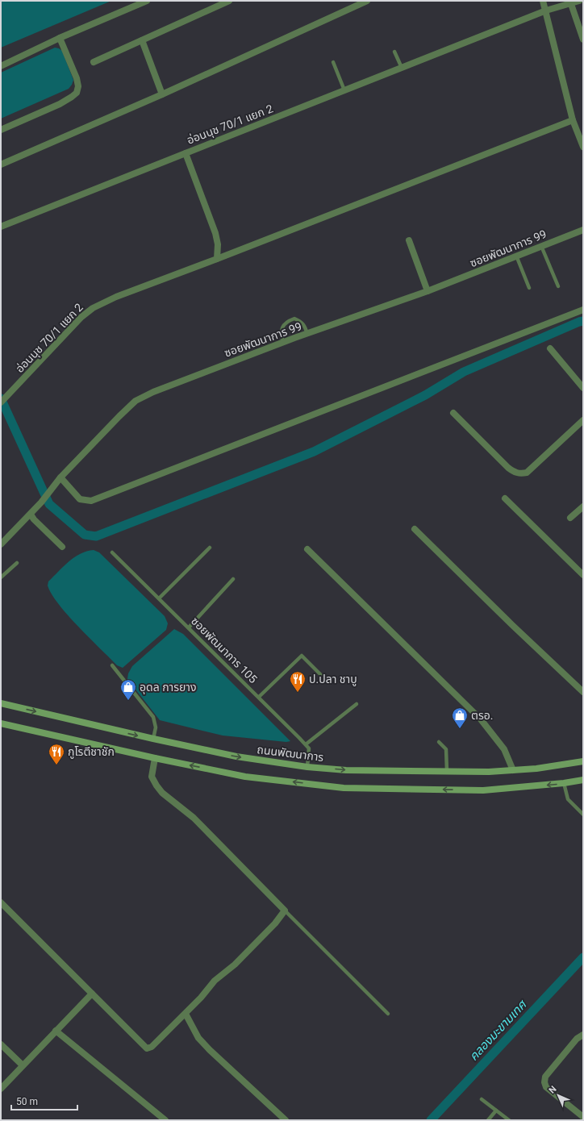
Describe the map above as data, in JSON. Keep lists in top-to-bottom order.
{
  "streets": {
    "main road": ["ถนนพัฒนาการ"],
    "street": ["อ่อนนุช 70/1 แยก 2", "ซอยพัฒนาการ 99"],
    "lane": ["ซอยพัฒนาการ 105"]
  },
  "water": ["คลองมะขามเทศ"],
  "places": {
    "restaurant": ["ป.ปลา ชาบู", "กูโรตีชาชัก"],
    "shop": ["อุดล การยาง", "ตรอ."]
  },
  "scale_bar": "50 m",
  "north": "top left"
}
